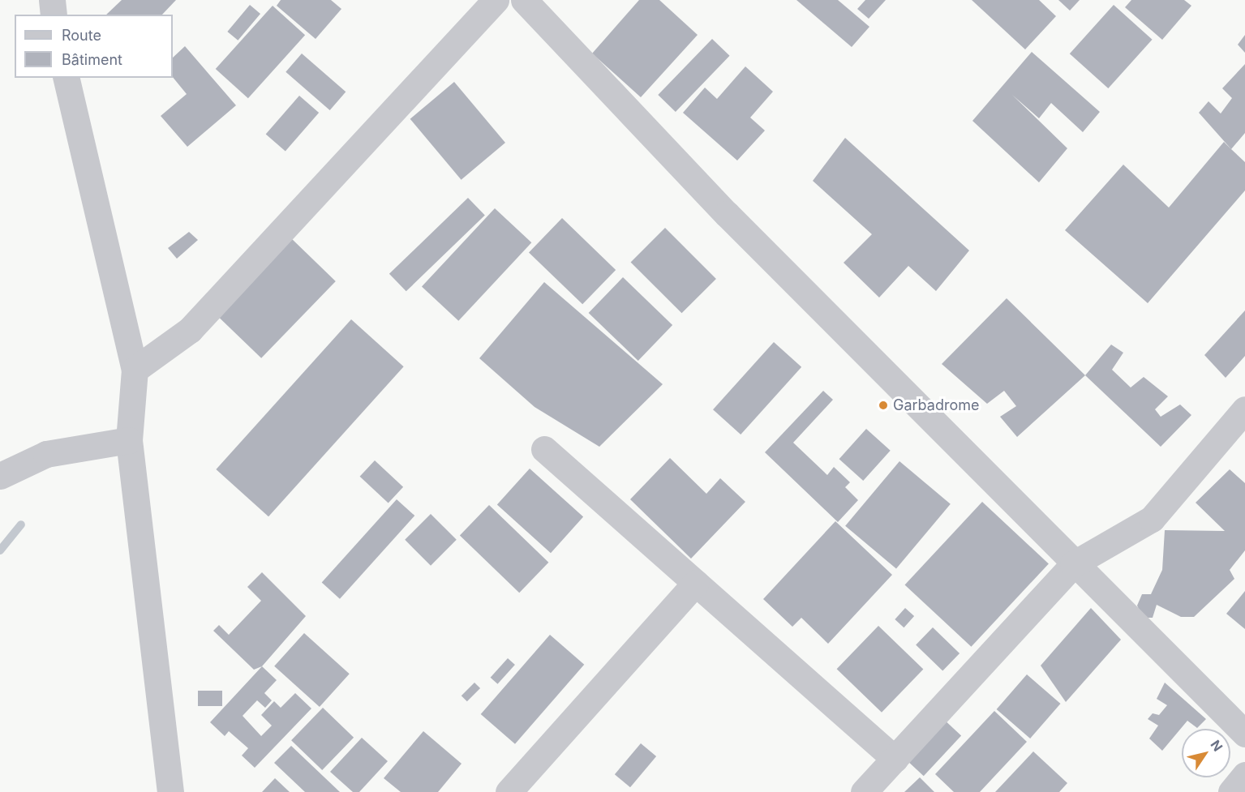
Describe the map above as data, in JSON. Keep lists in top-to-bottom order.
{
  "places": ["Garbadrome"],
  "legend": ["Route", "Bâtiment"],
  "north": "top right"
}
